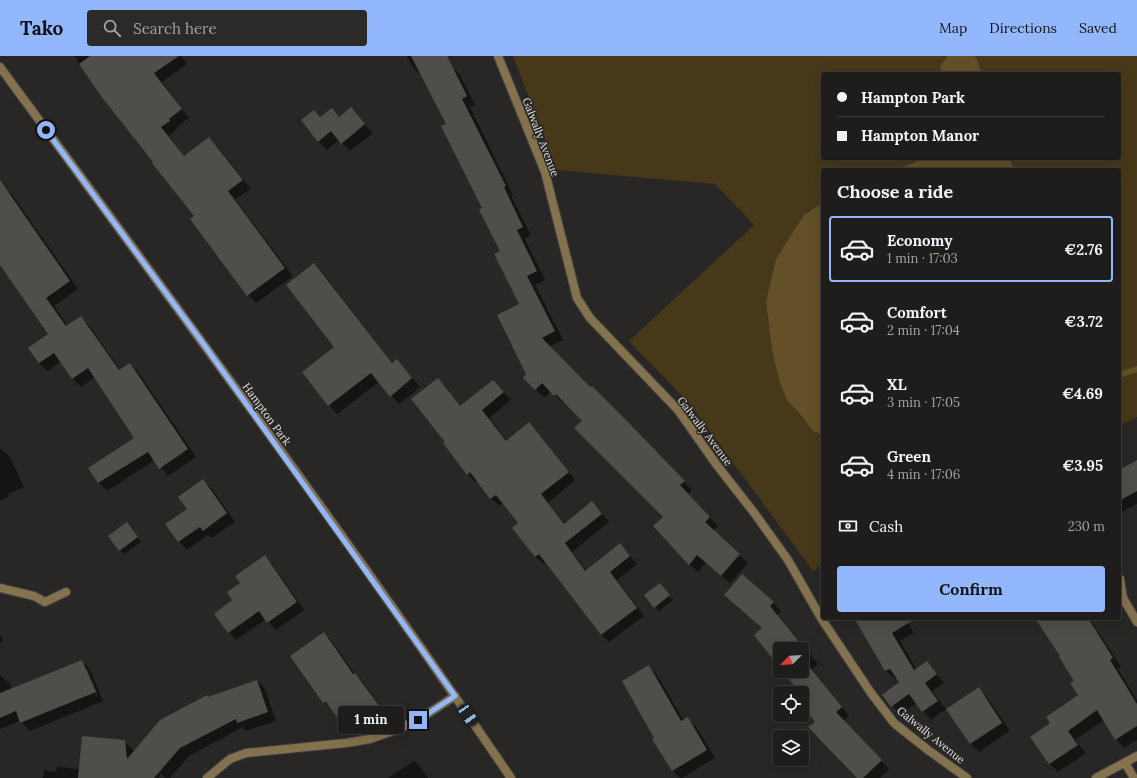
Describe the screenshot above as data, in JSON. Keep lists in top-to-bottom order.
{
  "streets": {
    "street": ["Galwally Avenue", "Hampton Park"]
  },
  "north": "bottom left",
  "page": {
    "header": "Tako",
    "search": "Search here",
    "nav": ["Map", "Directions", "Saved"],
    "banner": ["Hampton Park", "Hampton Manor"],
    "heading": "Choose a ride",
    "list": [
      {
        "name": "Economy",
        "note": "1 min · 17:03",
        "value": "€2.76"
      },
      {
        "name": "Comfort",
        "note": "2 min · 17:04",
        "value": "€3.72"
      },
      {
        "name": "XL",
        "note": "3 min · 17:05",
        "value": "€4.69"
      },
      {
        "name": "Green",
        "note": "4 min · 17:06",
        "value": "€3.95"
      }
    ],
    "pay": ["Cash", "230 m"],
    "buttons": "Confirm",
    "bubble": "1 min"
  }
}
